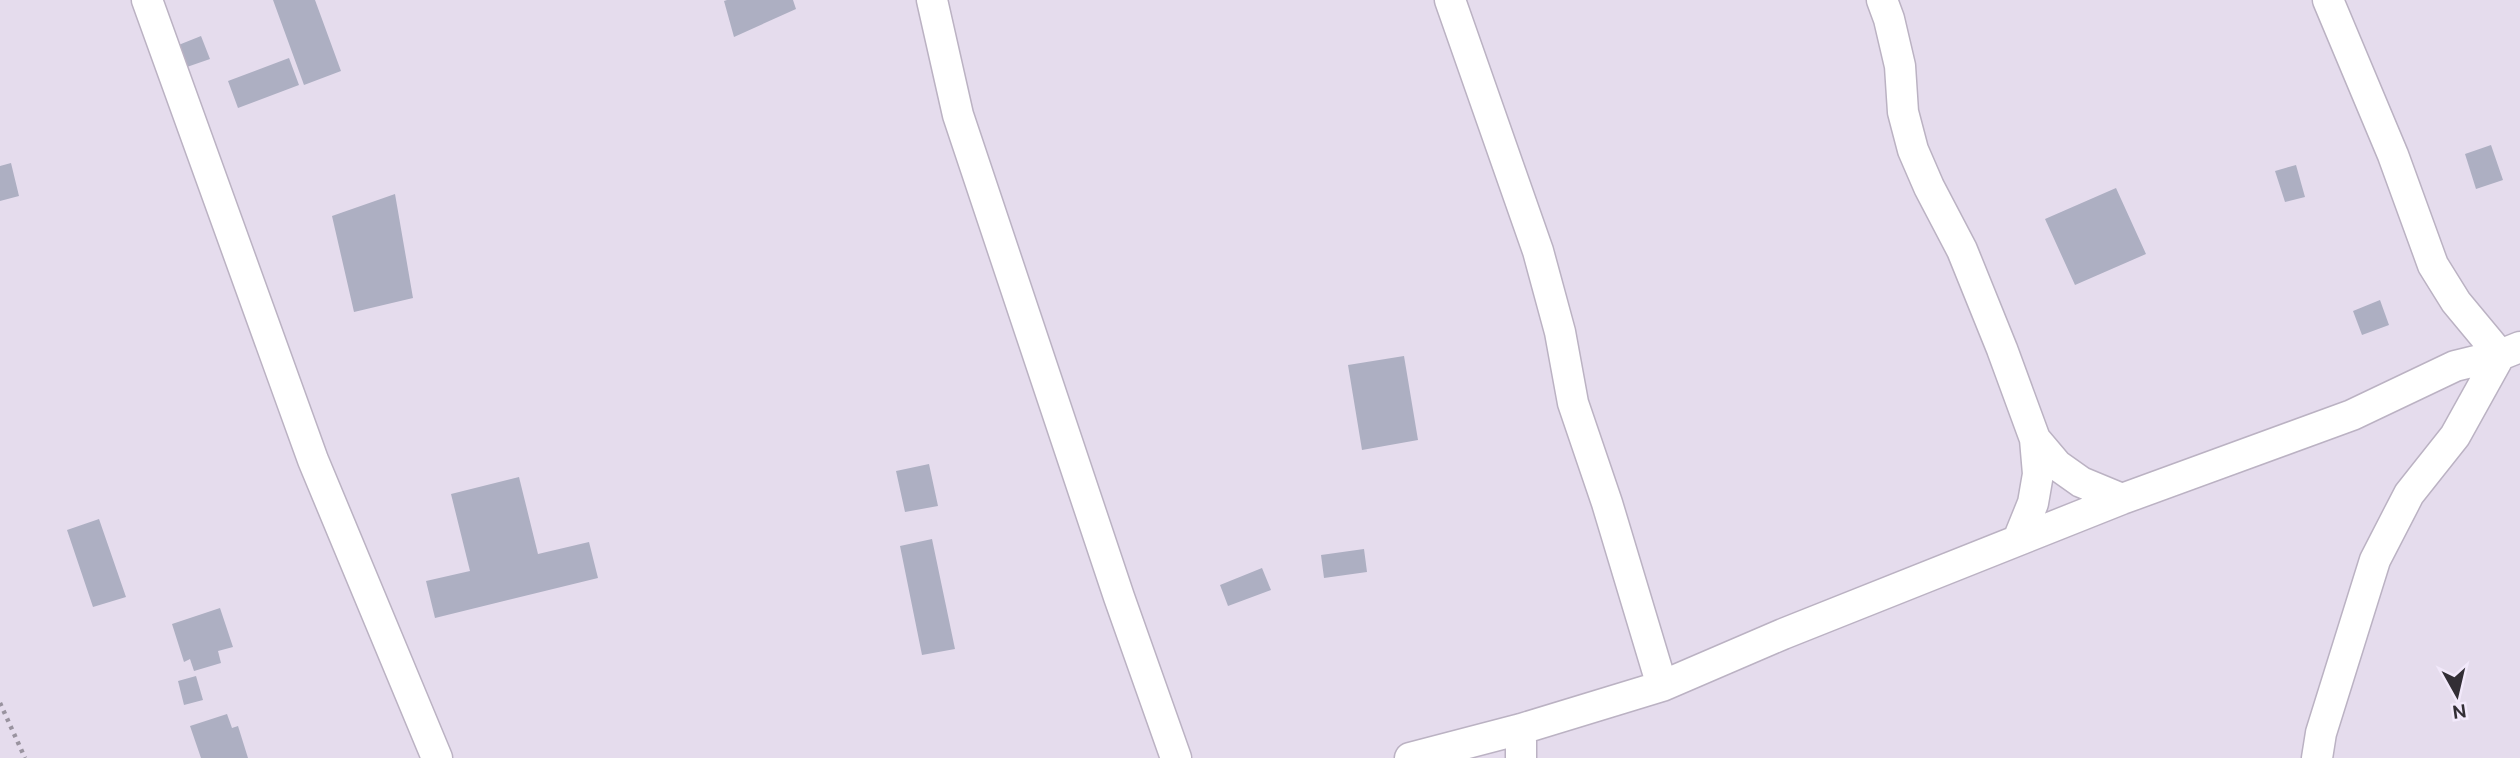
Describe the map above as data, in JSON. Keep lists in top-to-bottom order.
{
  "north": "bottom"
}
